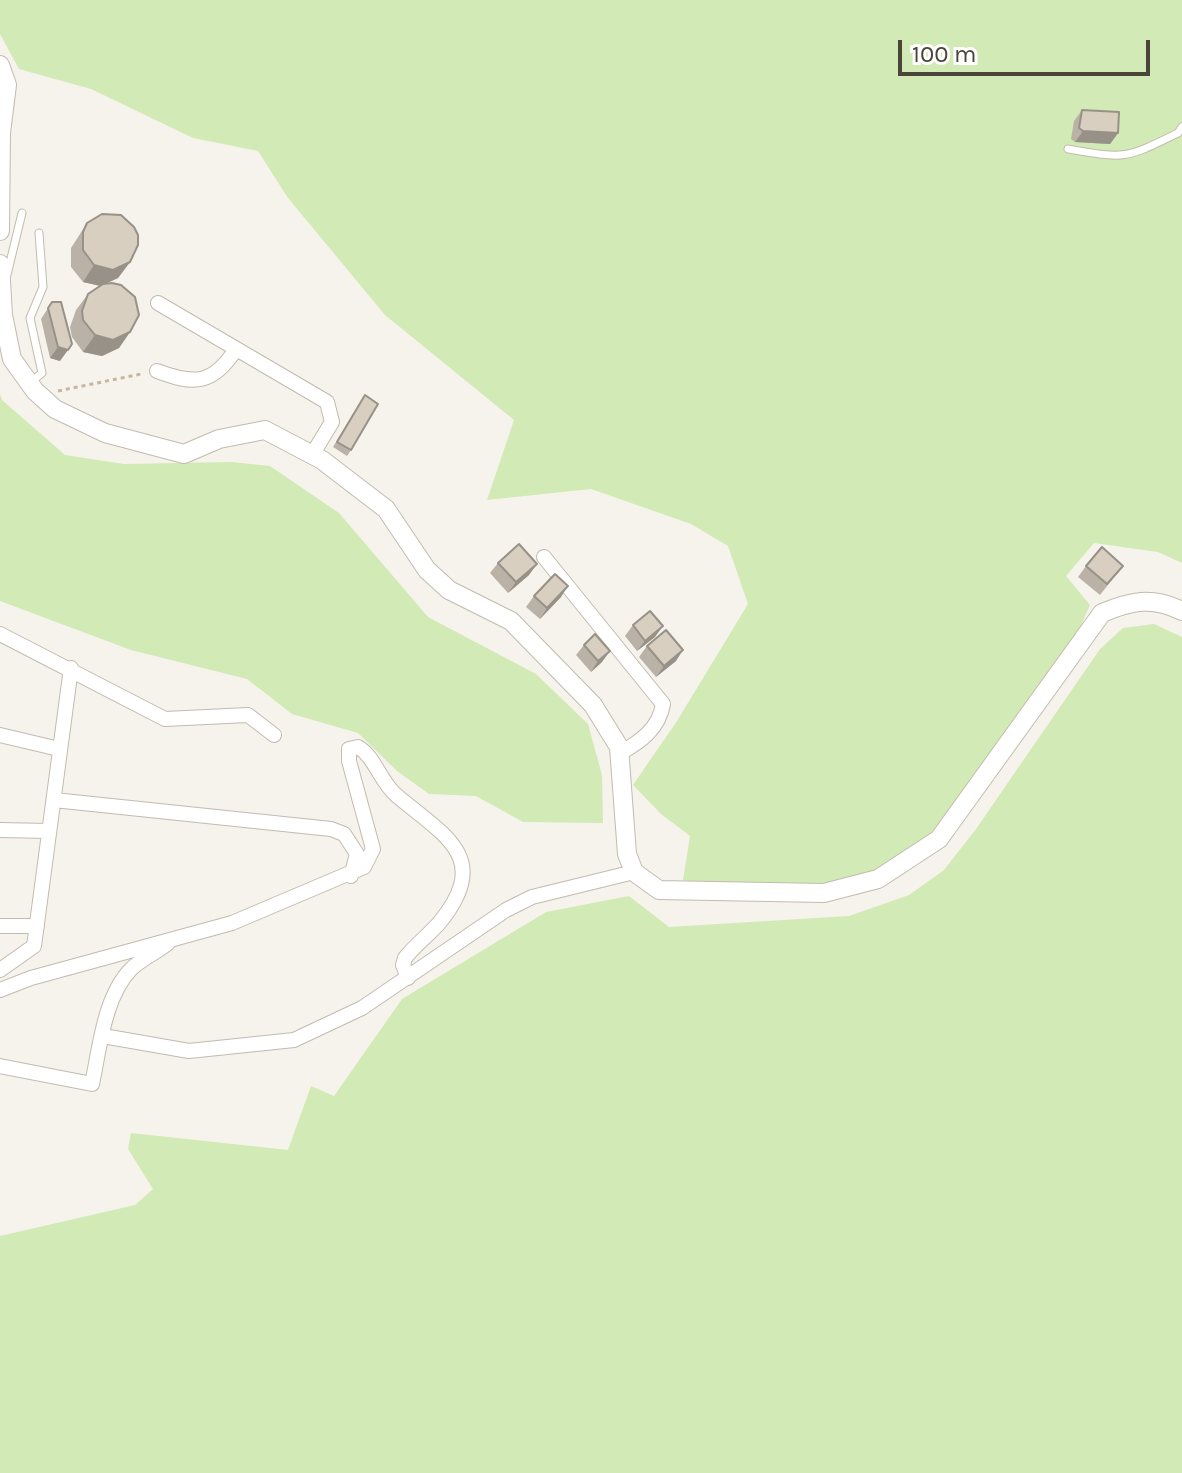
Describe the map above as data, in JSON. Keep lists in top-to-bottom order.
{
  "scale_bar": "100 m"
}
